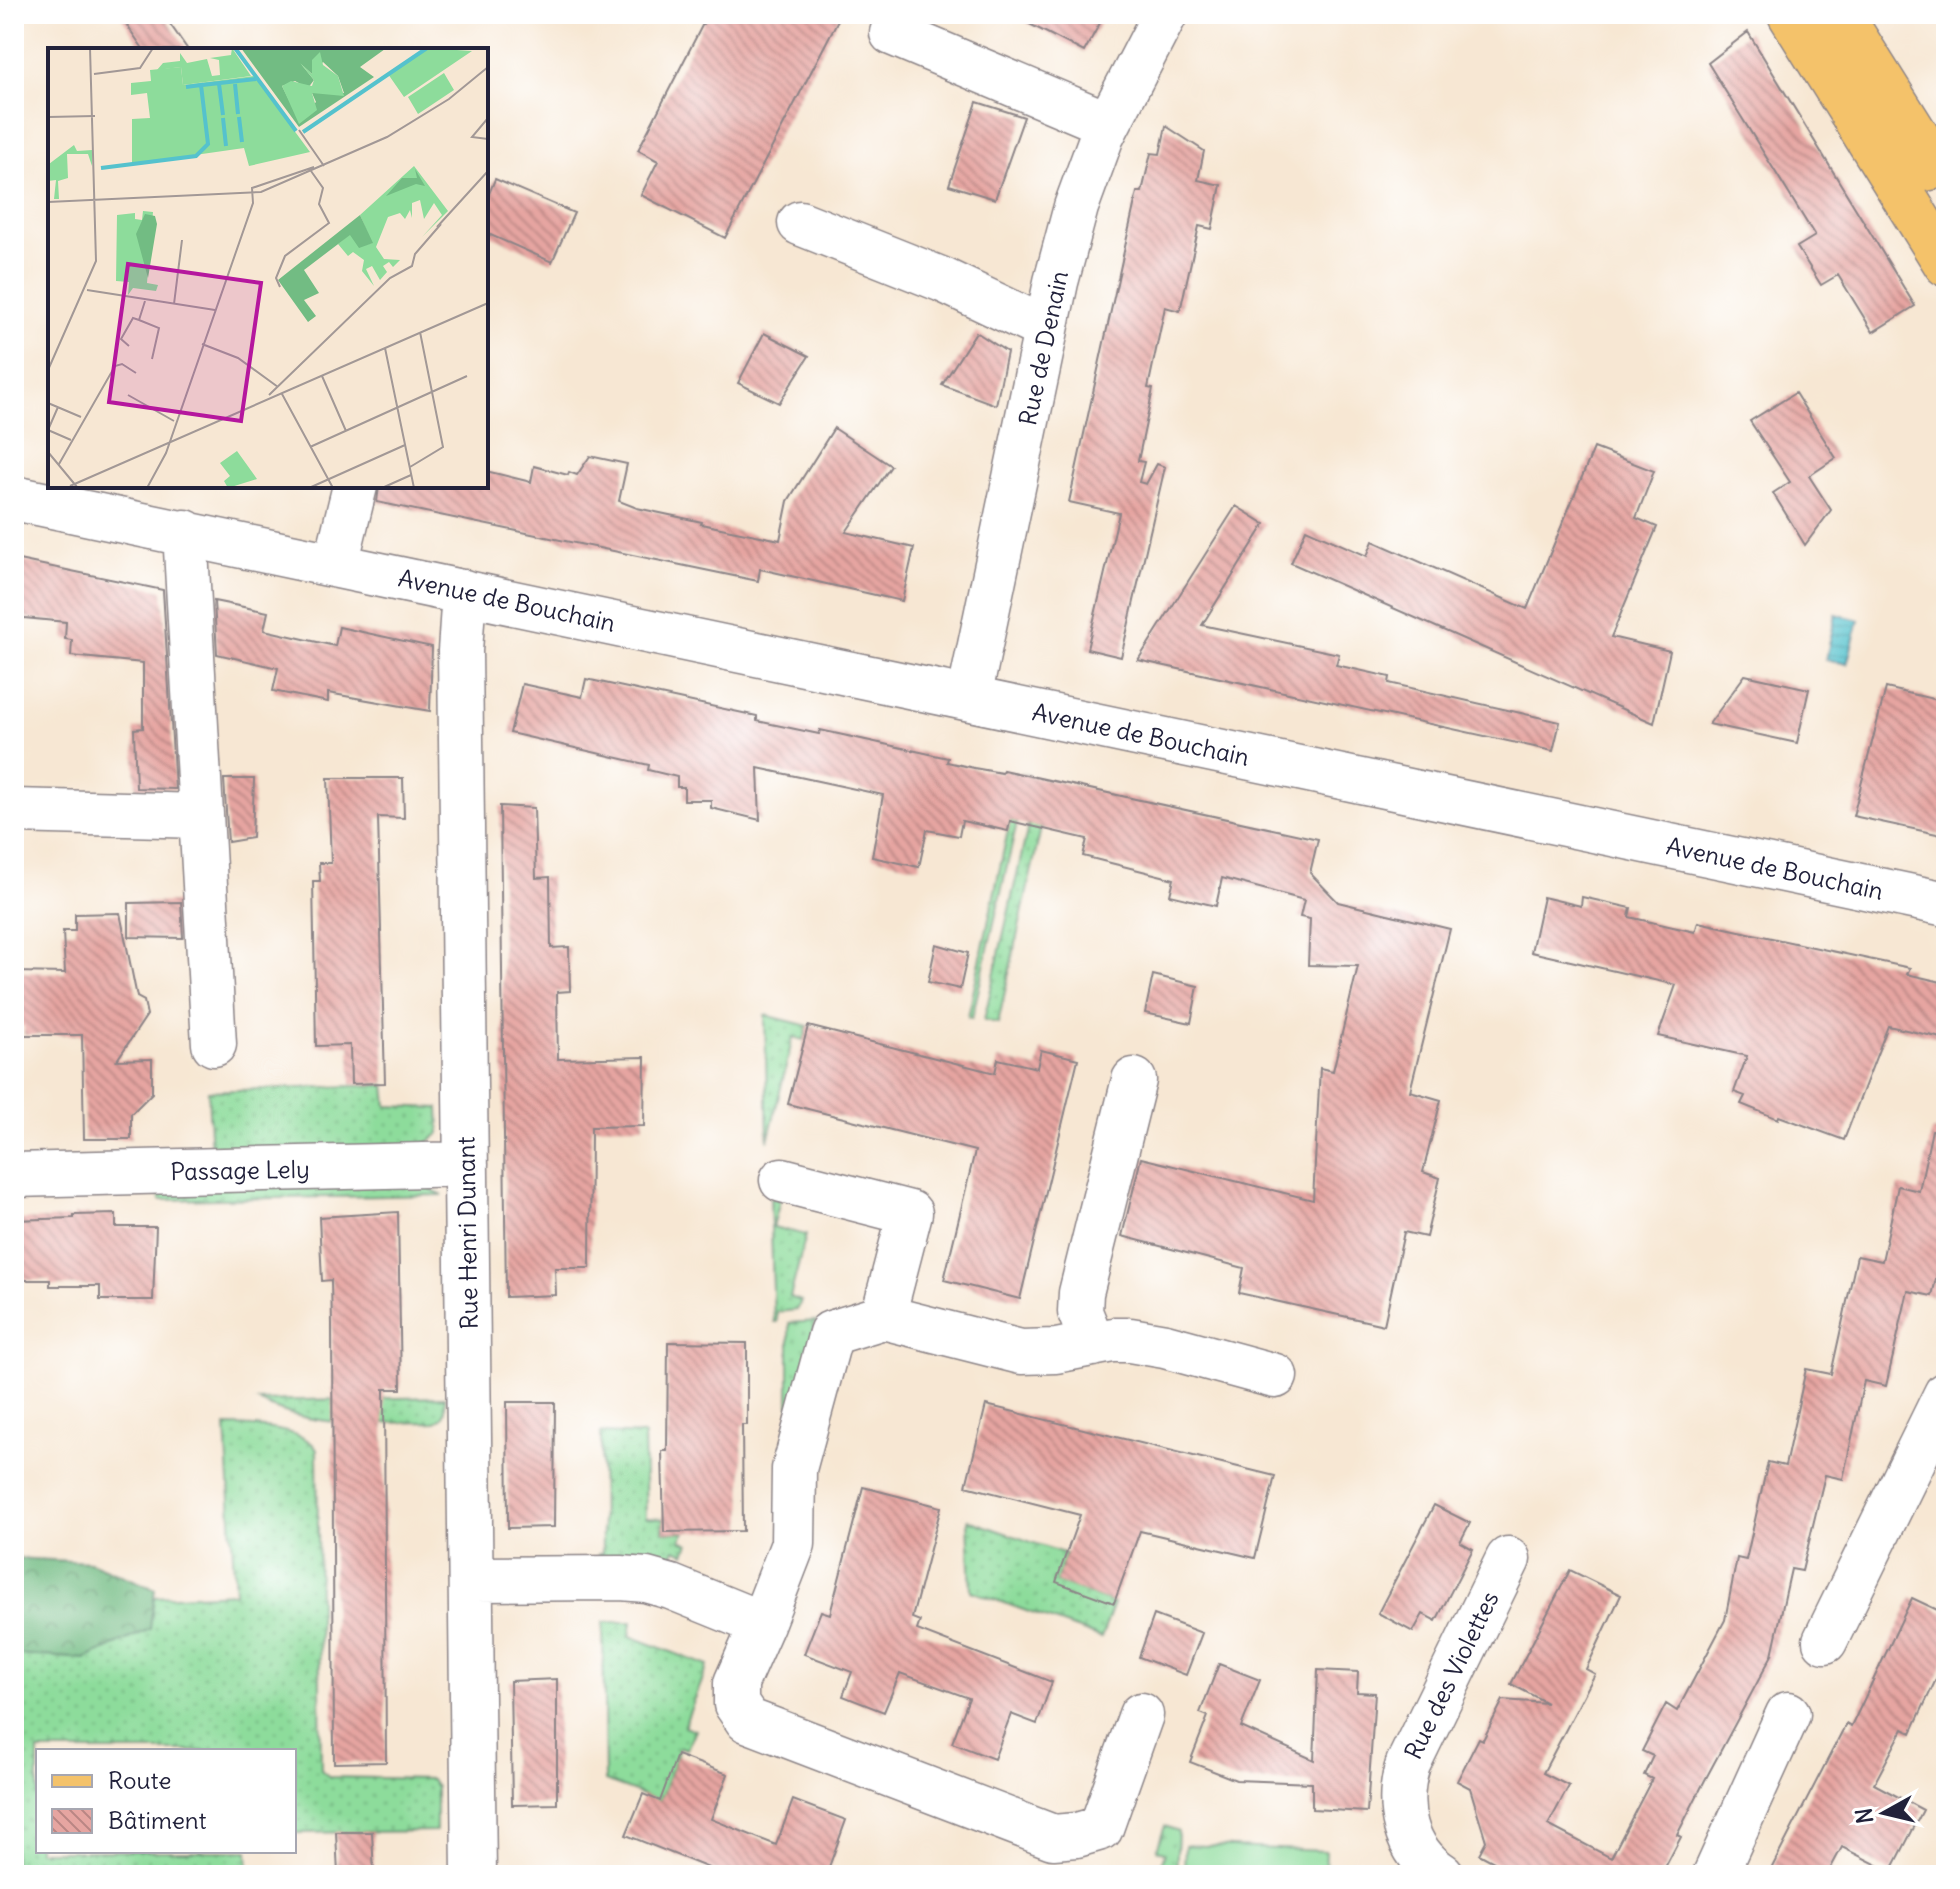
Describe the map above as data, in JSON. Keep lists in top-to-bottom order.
{
  "streets": {
    "street": [
      "Rue de Denain",
      "Avenue de Bouchain",
      "Passage Lely",
      "Rue Henri Dunant",
      "Rue des Violettes"
    ]
  },
  "crossings": [
    ["Rue de Denain", "Avenue de Bouchain"],
    ["Avenue de Bouchain", "Rue Henri Dunant"],
    ["Passage Lely", "Rue Henri Dunant"]
  ],
  "legend": ["Route", "Bâtiment"],
  "north": "left"
}
